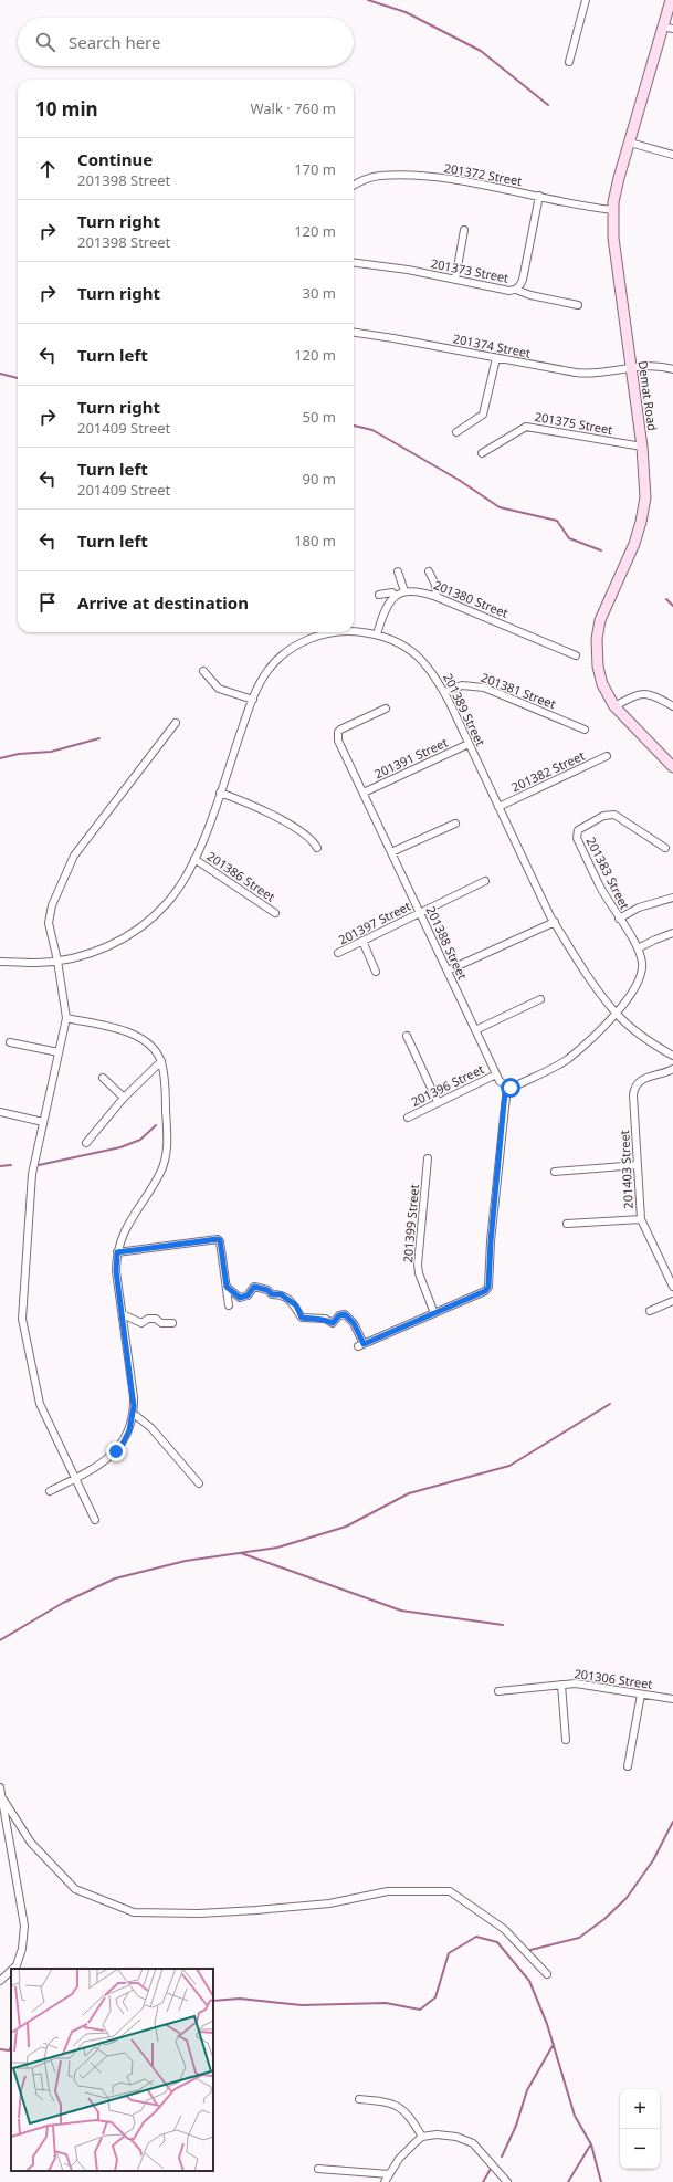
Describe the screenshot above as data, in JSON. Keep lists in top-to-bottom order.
{
  "streets": {
    "street": [
      "201372 Street",
      "201373 Street",
      "201374 Street",
      "Demat Road",
      "201375 Street",
      "201380 Street",
      "201381 Street",
      "201389 Street",
      "201391 Street",
      "201382 Street",
      "201383 Street",
      "201386 Street",
      "201397 Street",
      "201388 Street",
      "201396 Street",
      "201403 Street",
      "201399 Street",
      "201306 Street"
    ]
  },
  "crossings": [
    ["201372 Street", "201373 Street"],
    ["201372 Street", "Demat Road"],
    ["201374 Street", "Demat Road"],
    ["Demat Road", "201375 Street"],
    ["201381 Street", "201389 Street"],
    ["201389 Street", "201391 Street"],
    ["201389 Street", "201382 Street"],
    ["201389 Street", "201383 Street"],
    ["201389 Street", "201386 Street"],
    ["201391 Street", "201388 Street"],
    ["201397 Street", "201388 Street"],
    ["201388 Street", "201396 Street"]
  ],
  "page": {
    "search": "Search here",
    "heading": ["10 min", "Walk · 760 m"],
    "list": [
      ["Continue", "201398 Street", "170 m"],
      ["Turn right", "201398 Street", "120 m"],
      ["Turn right", "30 m"],
      ["Turn left", "120 m"],
      ["Turn right", "201409 Street", "50 m"],
      ["Turn left", "201409 Street", "90 m"],
      ["Turn left", "180 m"],
      "Arrive at destination"
    ],
    "map_buttons": ["+", "−"]
  }
}
